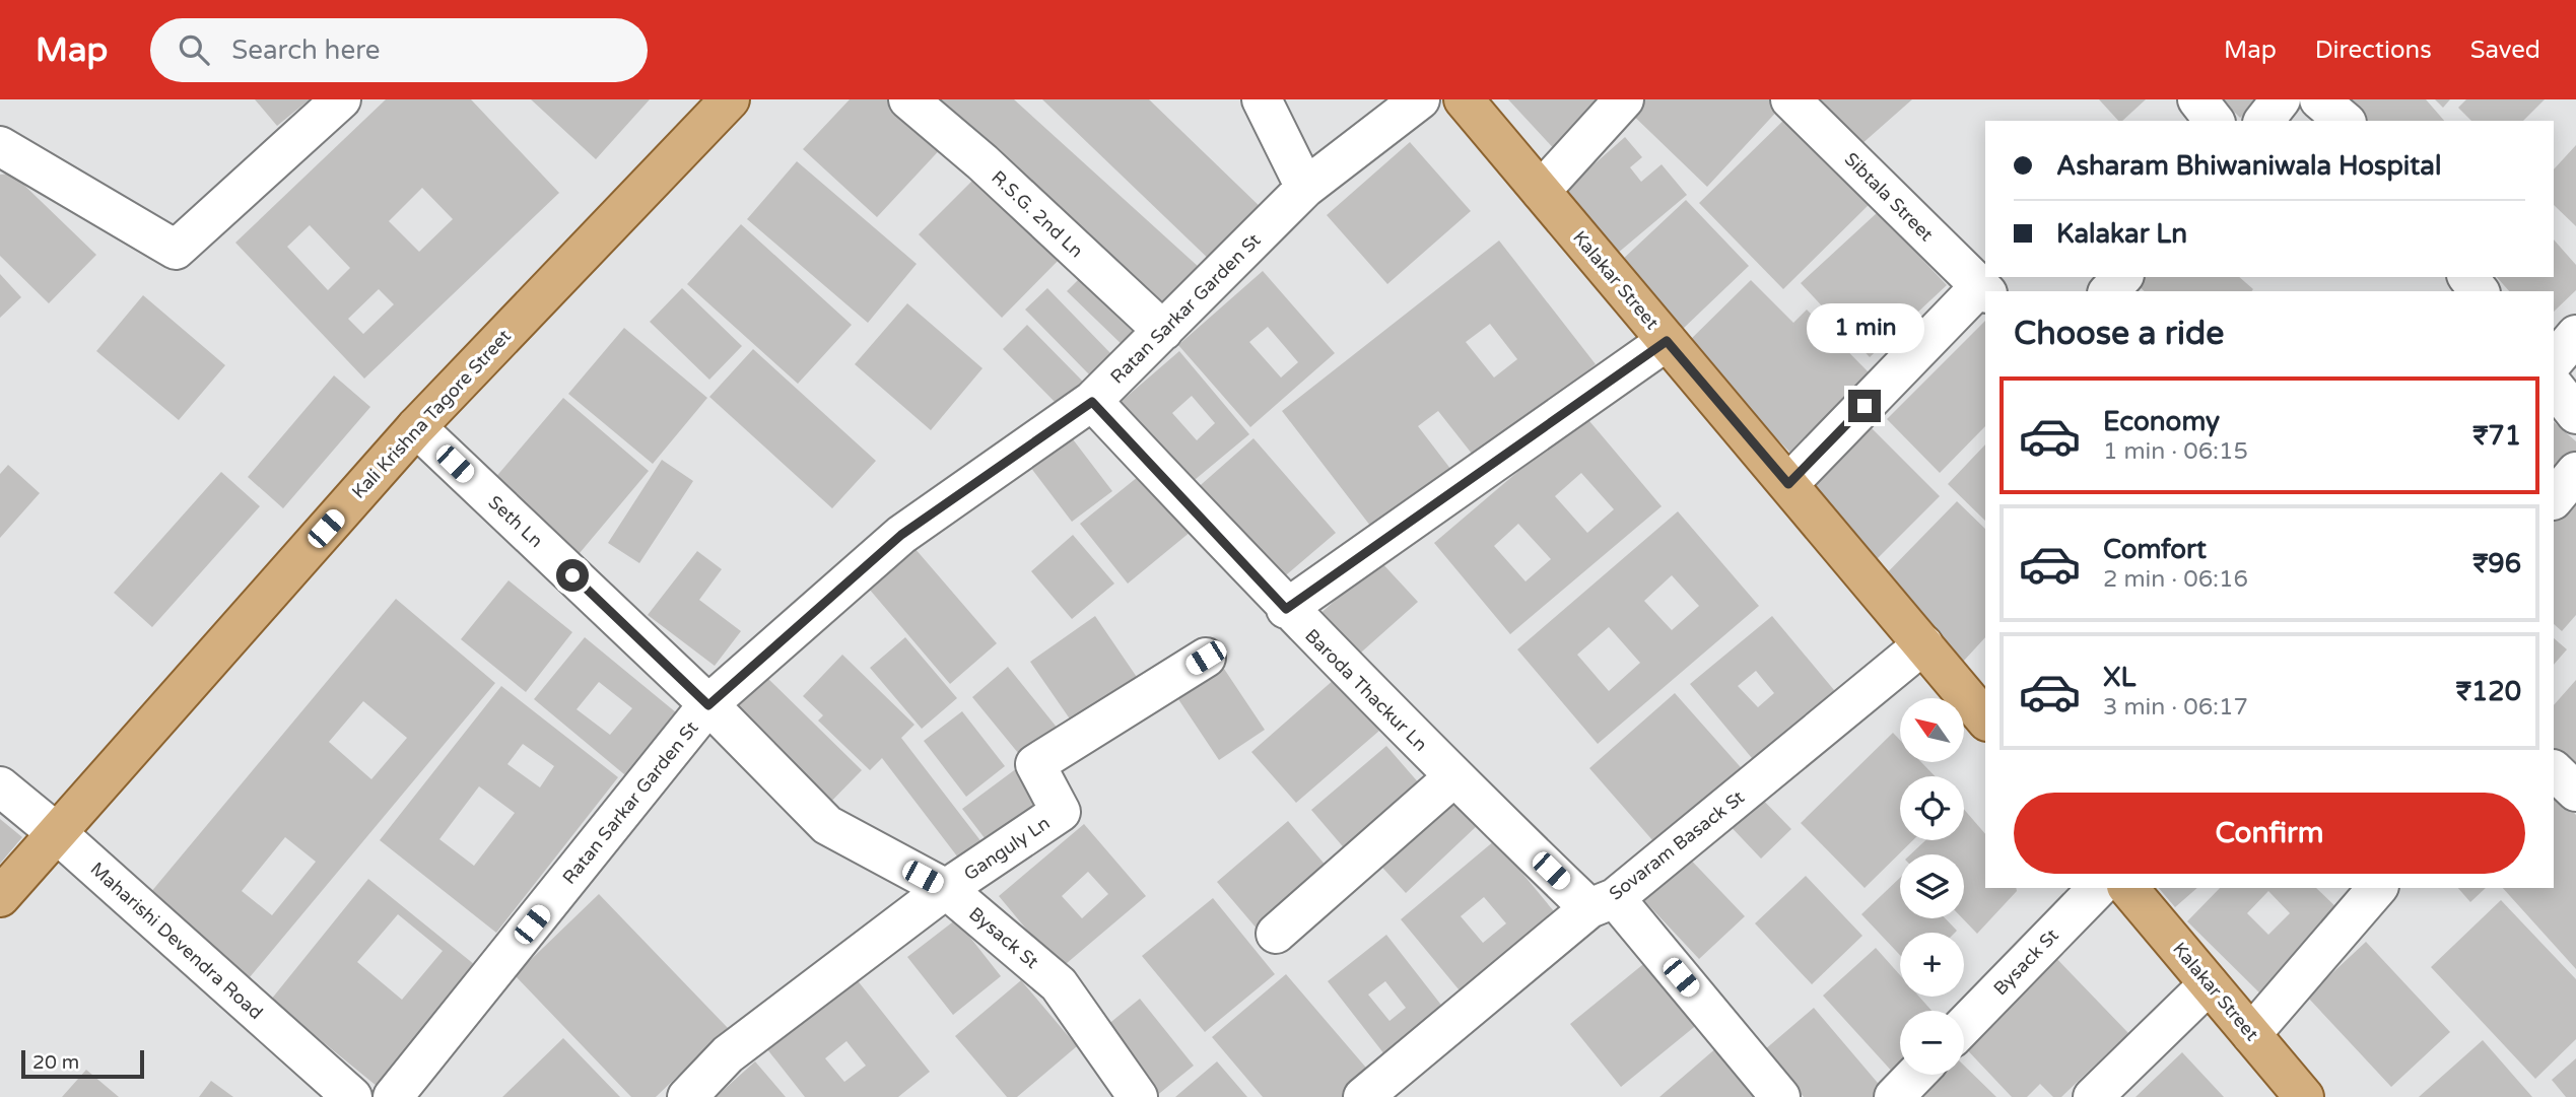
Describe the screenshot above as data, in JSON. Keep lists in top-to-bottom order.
{
  "streets": {
    "main road": ["Kalakar Street", "Kali Krishna Tagore Street"],
    "street": [
      "Sibtala Street",
      "R.S.G. 2nd Ln",
      "Ratan Sarkar Garden St",
      "Seth Ln",
      "Baroda Thackur Ln",
      "Sovaram Basack St",
      "Ganguly Ln",
      "Bysack St",
      "Maharishi Devendra Road"
    ]
  },
  "crossings": [
    ["R.S.G. 2nd Ln", "Ratan Sarkar Garden St"],
    ["Kalakar Street", "Sovaram Basack St"],
    ["Ratan Sarkar Garden St", "Seth Ln"],
    ["Ratan Sarkar Garden St", "Baroda Thackur Ln"],
    ["Ratan Sarkar Garden St", "Bysack St"],
    ["Kali Krishna Tagore Street", "Seth Ln"],
    ["Kali Krishna Tagore Street", "Maharishi Devendra Road"],
    ["Seth Ln", "Bysack St"],
    ["Baroda Thackur Ln", "Sovaram Basack St"],
    ["Ganguly Ln", "Bysack St"]
  ],
  "scale_bar": "20 m",
  "north": "top left",
  "page": {
    "header": "Map",
    "search": "Search here",
    "nav": ["Map", "Directions", "Saved"],
    "banner": ["Asharam Bhiwaniwala Hospital", "Kalakar Ln"],
    "heading": "Choose a ride",
    "bubble": "1 min",
    "list": [
      {
        "name": "Economy",
        "note": "1 min · 06:15",
        "value": "₹71"
      },
      {
        "name": "Comfort",
        "note": "2 min · 06:16",
        "value": "₹96"
      },
      {
        "name": "XL",
        "note": "3 min · 06:17",
        "value": "₹120"
      }
    ],
    "map_buttons": ["+", "−"],
    "buttons": "Confirm",
    "scale": "20 m"
  }
}
